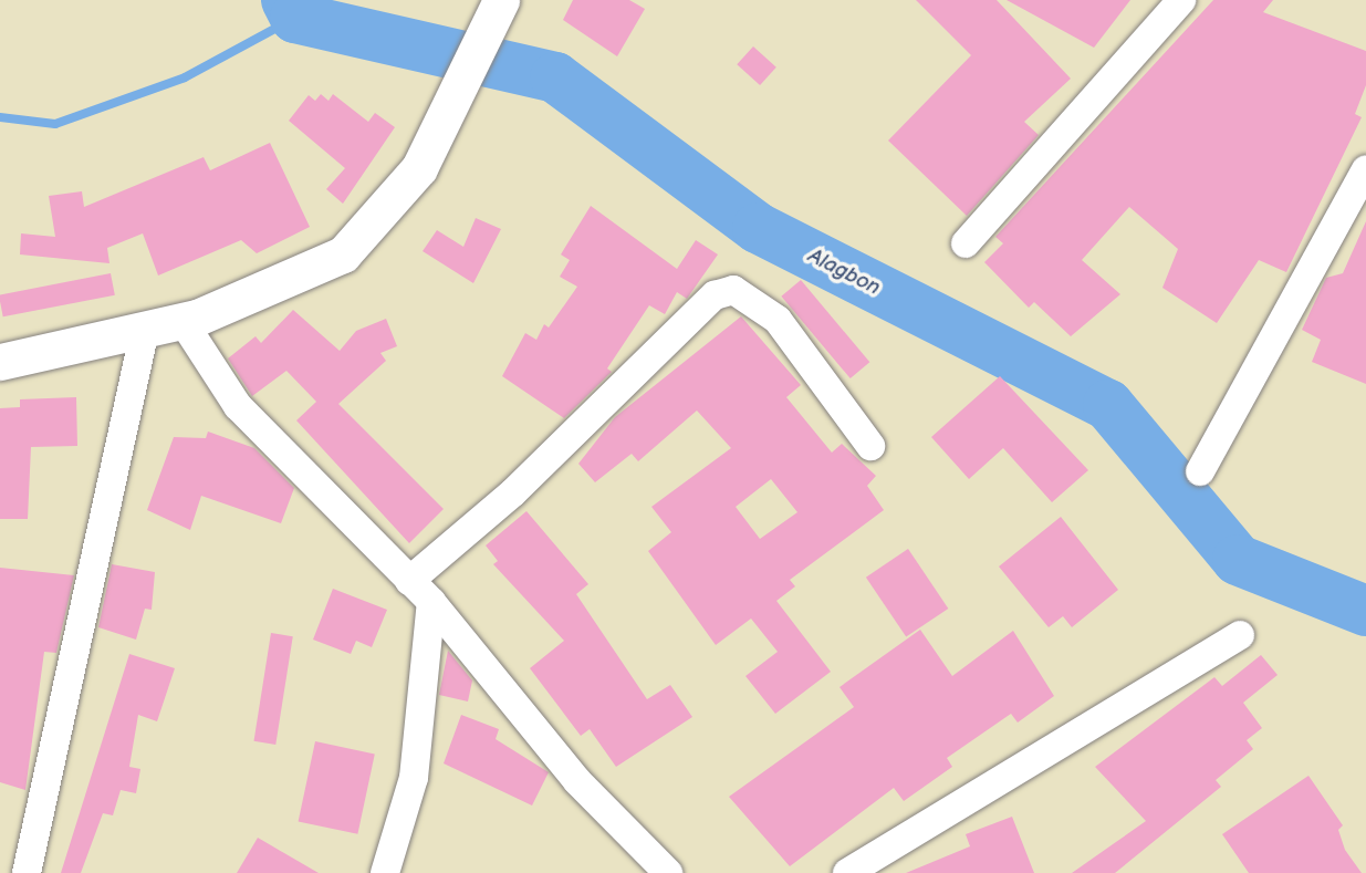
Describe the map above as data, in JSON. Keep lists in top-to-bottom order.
{
  "water": ["Alagbon"]
}
